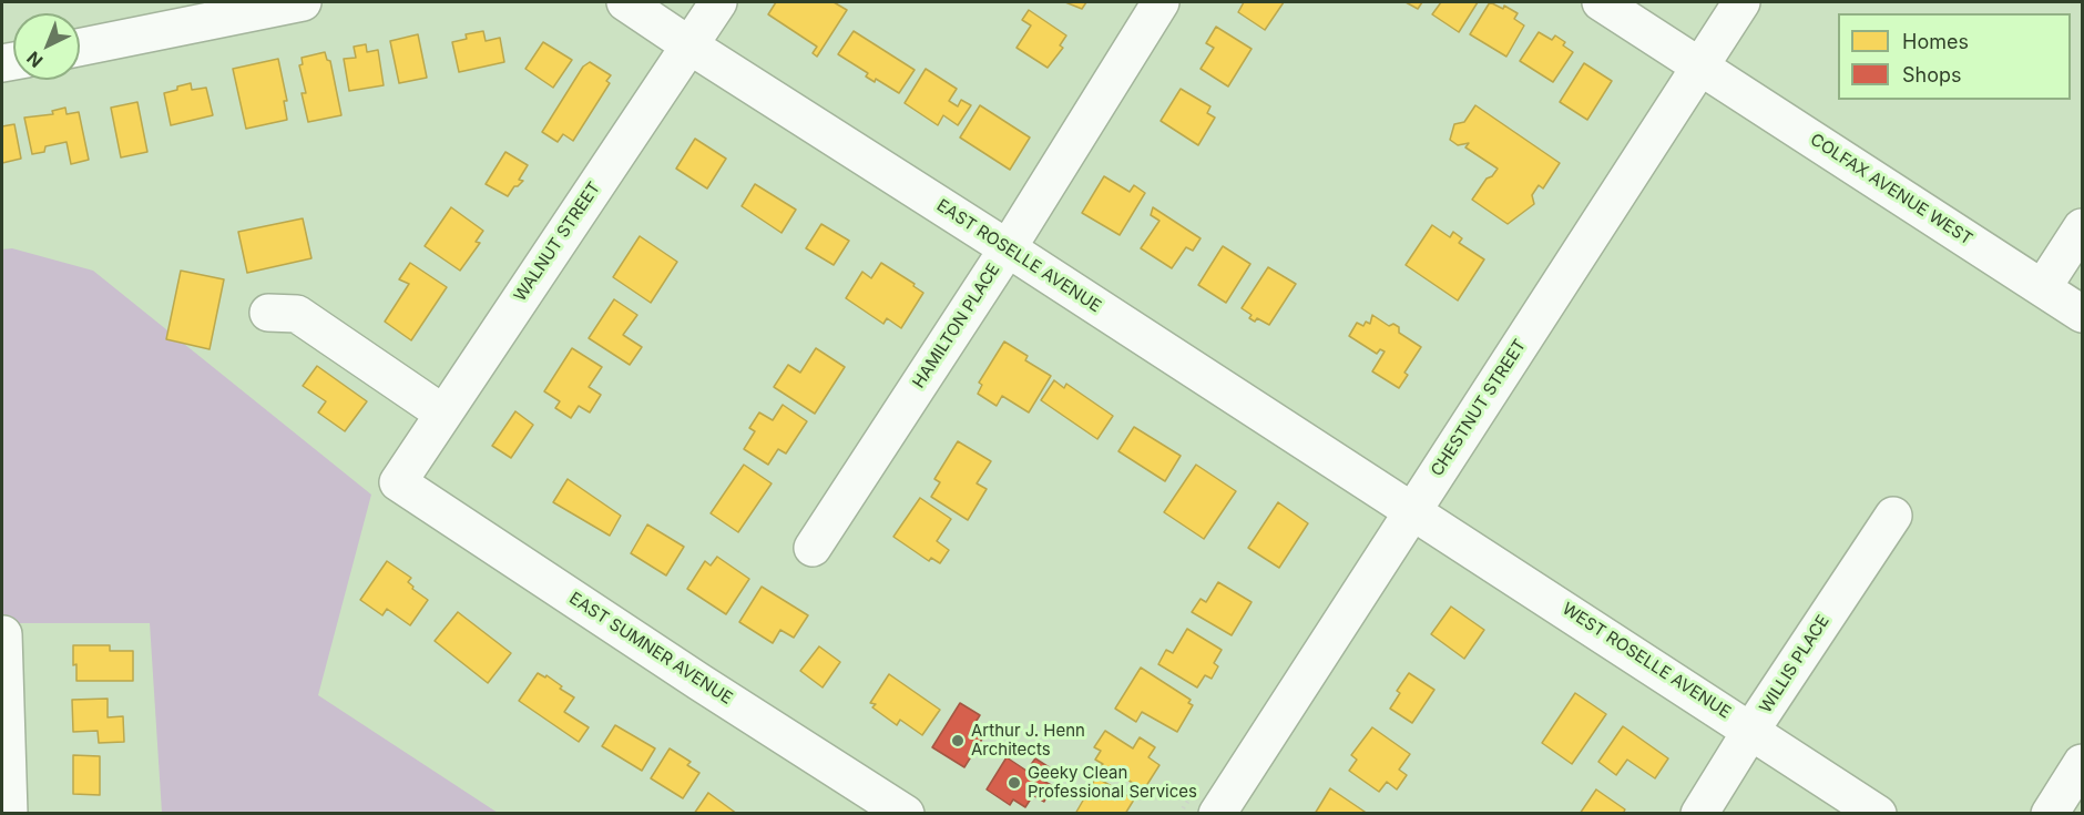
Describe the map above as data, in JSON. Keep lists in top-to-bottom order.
{
  "streets": {
    "street": [
      "COLFAX AVENUE WEST",
      "WALNUT STREET",
      "EAST ROSELLE AVENUE",
      "HAMILTON PLACE",
      "CHESTNUT STREET",
      "EAST SUMNER AVENUE",
      "WEST ROSELLE AVENUE",
      "WILLIS PLACE"
    ]
  },
  "crossings": [
    ["COLFAX AVENUE WEST", "CHESTNUT STREET"],
    ["WALNUT STREET", "EAST ROSELLE AVENUE"],
    ["WALNUT STREET", "EAST SUMNER AVENUE"],
    ["EAST ROSELLE AVENUE", "HAMILTON PLACE"],
    ["EAST ROSELLE AVENUE", "CHESTNUT STREET"],
    ["EAST ROSELLE AVENUE", "WEST ROSELLE AVENUE"],
    ["CHESTNUT STREET", "WEST ROSELLE AVENUE"],
    ["WEST ROSELLE AVENUE", "WILLIS PLACE"]
  ],
  "places": ["Arthur J. Henn Architects", "Geeky Clean Professional Services"],
  "legend": ["Homes", "Shops"],
  "north": "bottom left"
}
